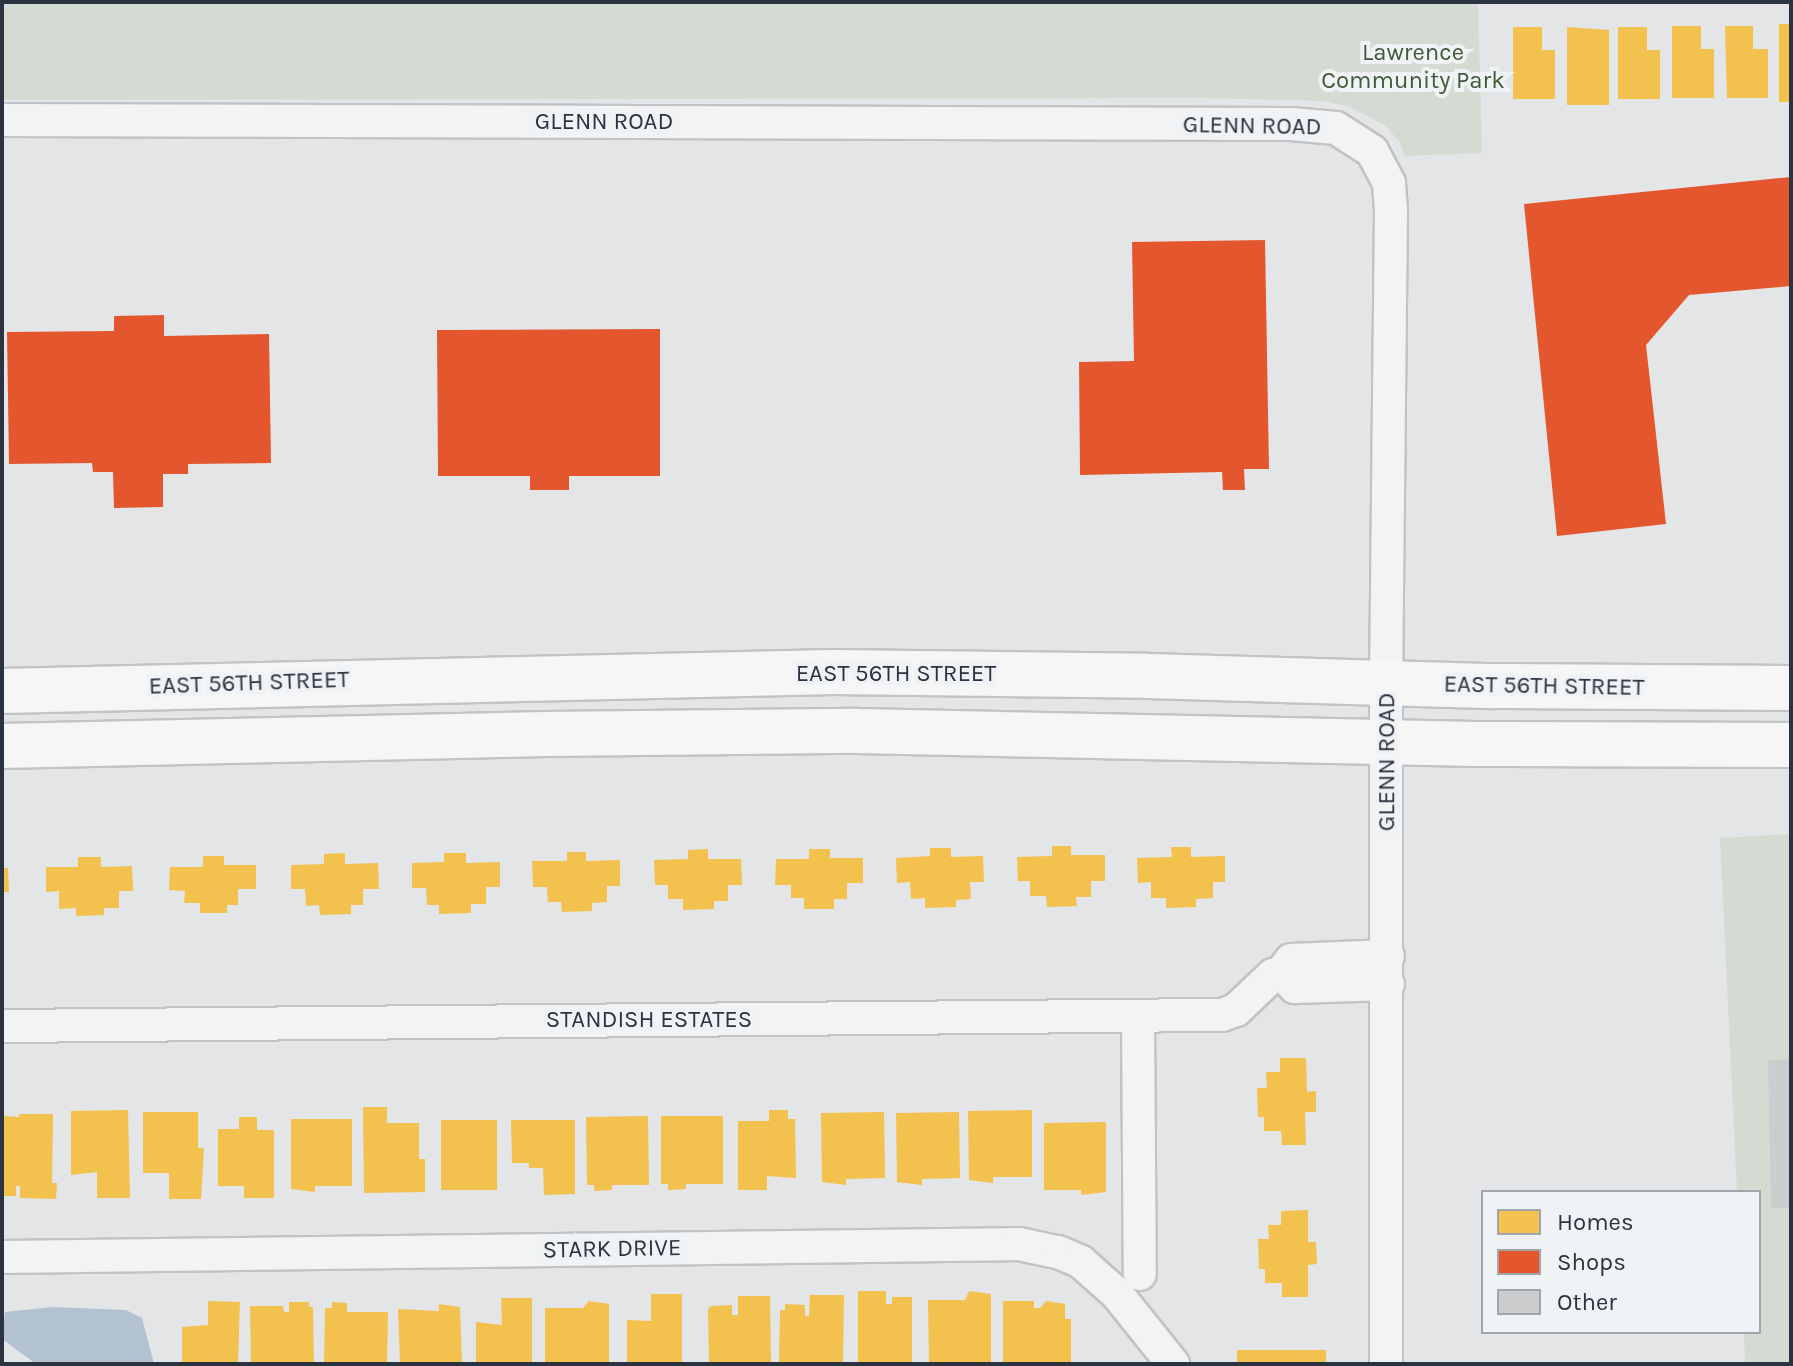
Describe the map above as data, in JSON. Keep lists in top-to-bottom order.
{
  "streets": {
    "main road": ["EAST 56TH STREET"],
    "street": ["GLENN ROAD", "STANDISH ESTATES", "STARK DRIVE"]
  },
  "crossings": [
    ["GLENN ROAD", "EAST 56TH STREET"],
    ["GLENN ROAD", "STANDISH ESTATES"]
  ],
  "parks": ["Lawrence Community Park"],
  "legend": ["Homes", "Shops", "Other"]
}
